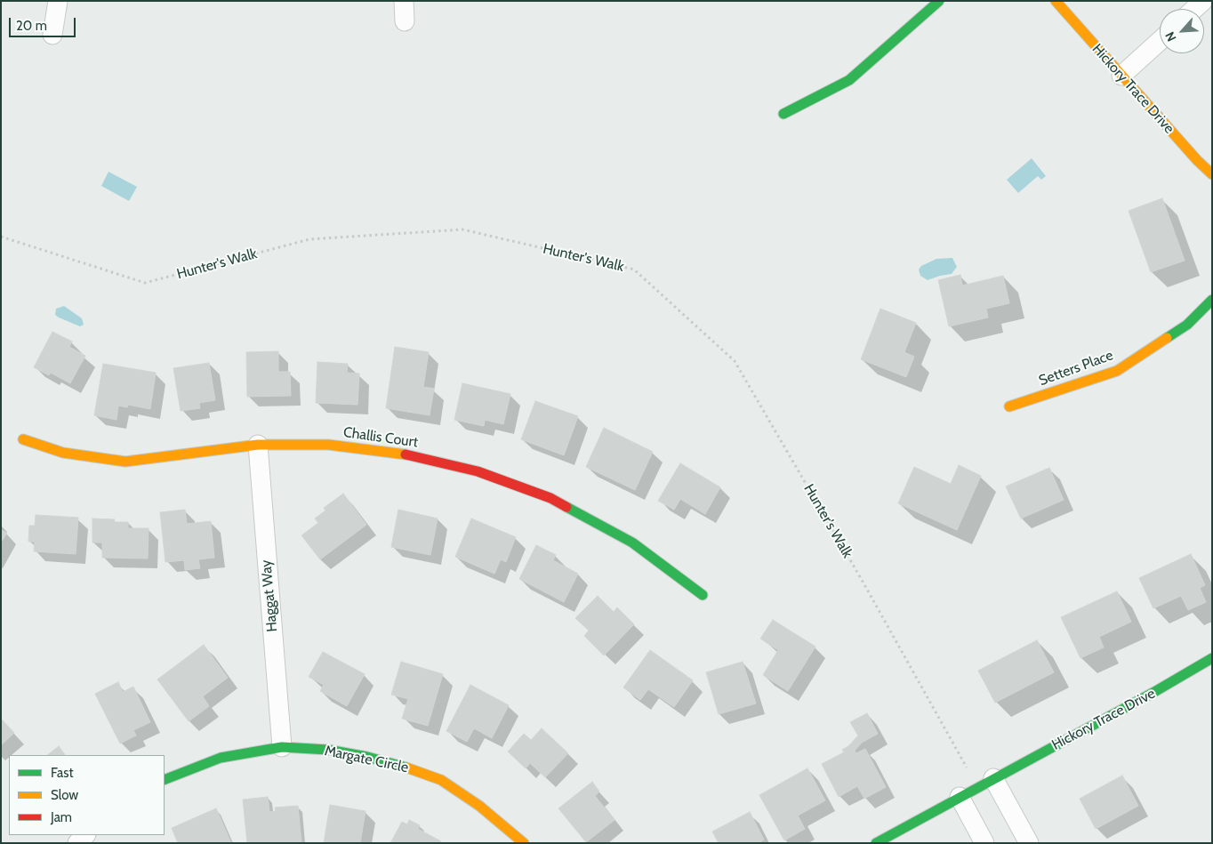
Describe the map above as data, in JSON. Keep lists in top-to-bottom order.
{
  "streets": {
    "street": [
      "Hickory Trace Drive",
      "Setters Place",
      "Challis Court",
      "Haggat Way",
      "Margate Circle"
    ],
    "path": ["Hunter's Walk"]
  },
  "crossings": [
    ["Hickory Trace Drive", "Hunter's Walk"],
    ["Challis Court", "Haggat Way"],
    ["Haggat Way", "Margate Circle"]
  ],
  "legend": ["Fast", "Slow", "Jam"],
  "scale_bar": "20 m",
  "north": "bottom left"
}
